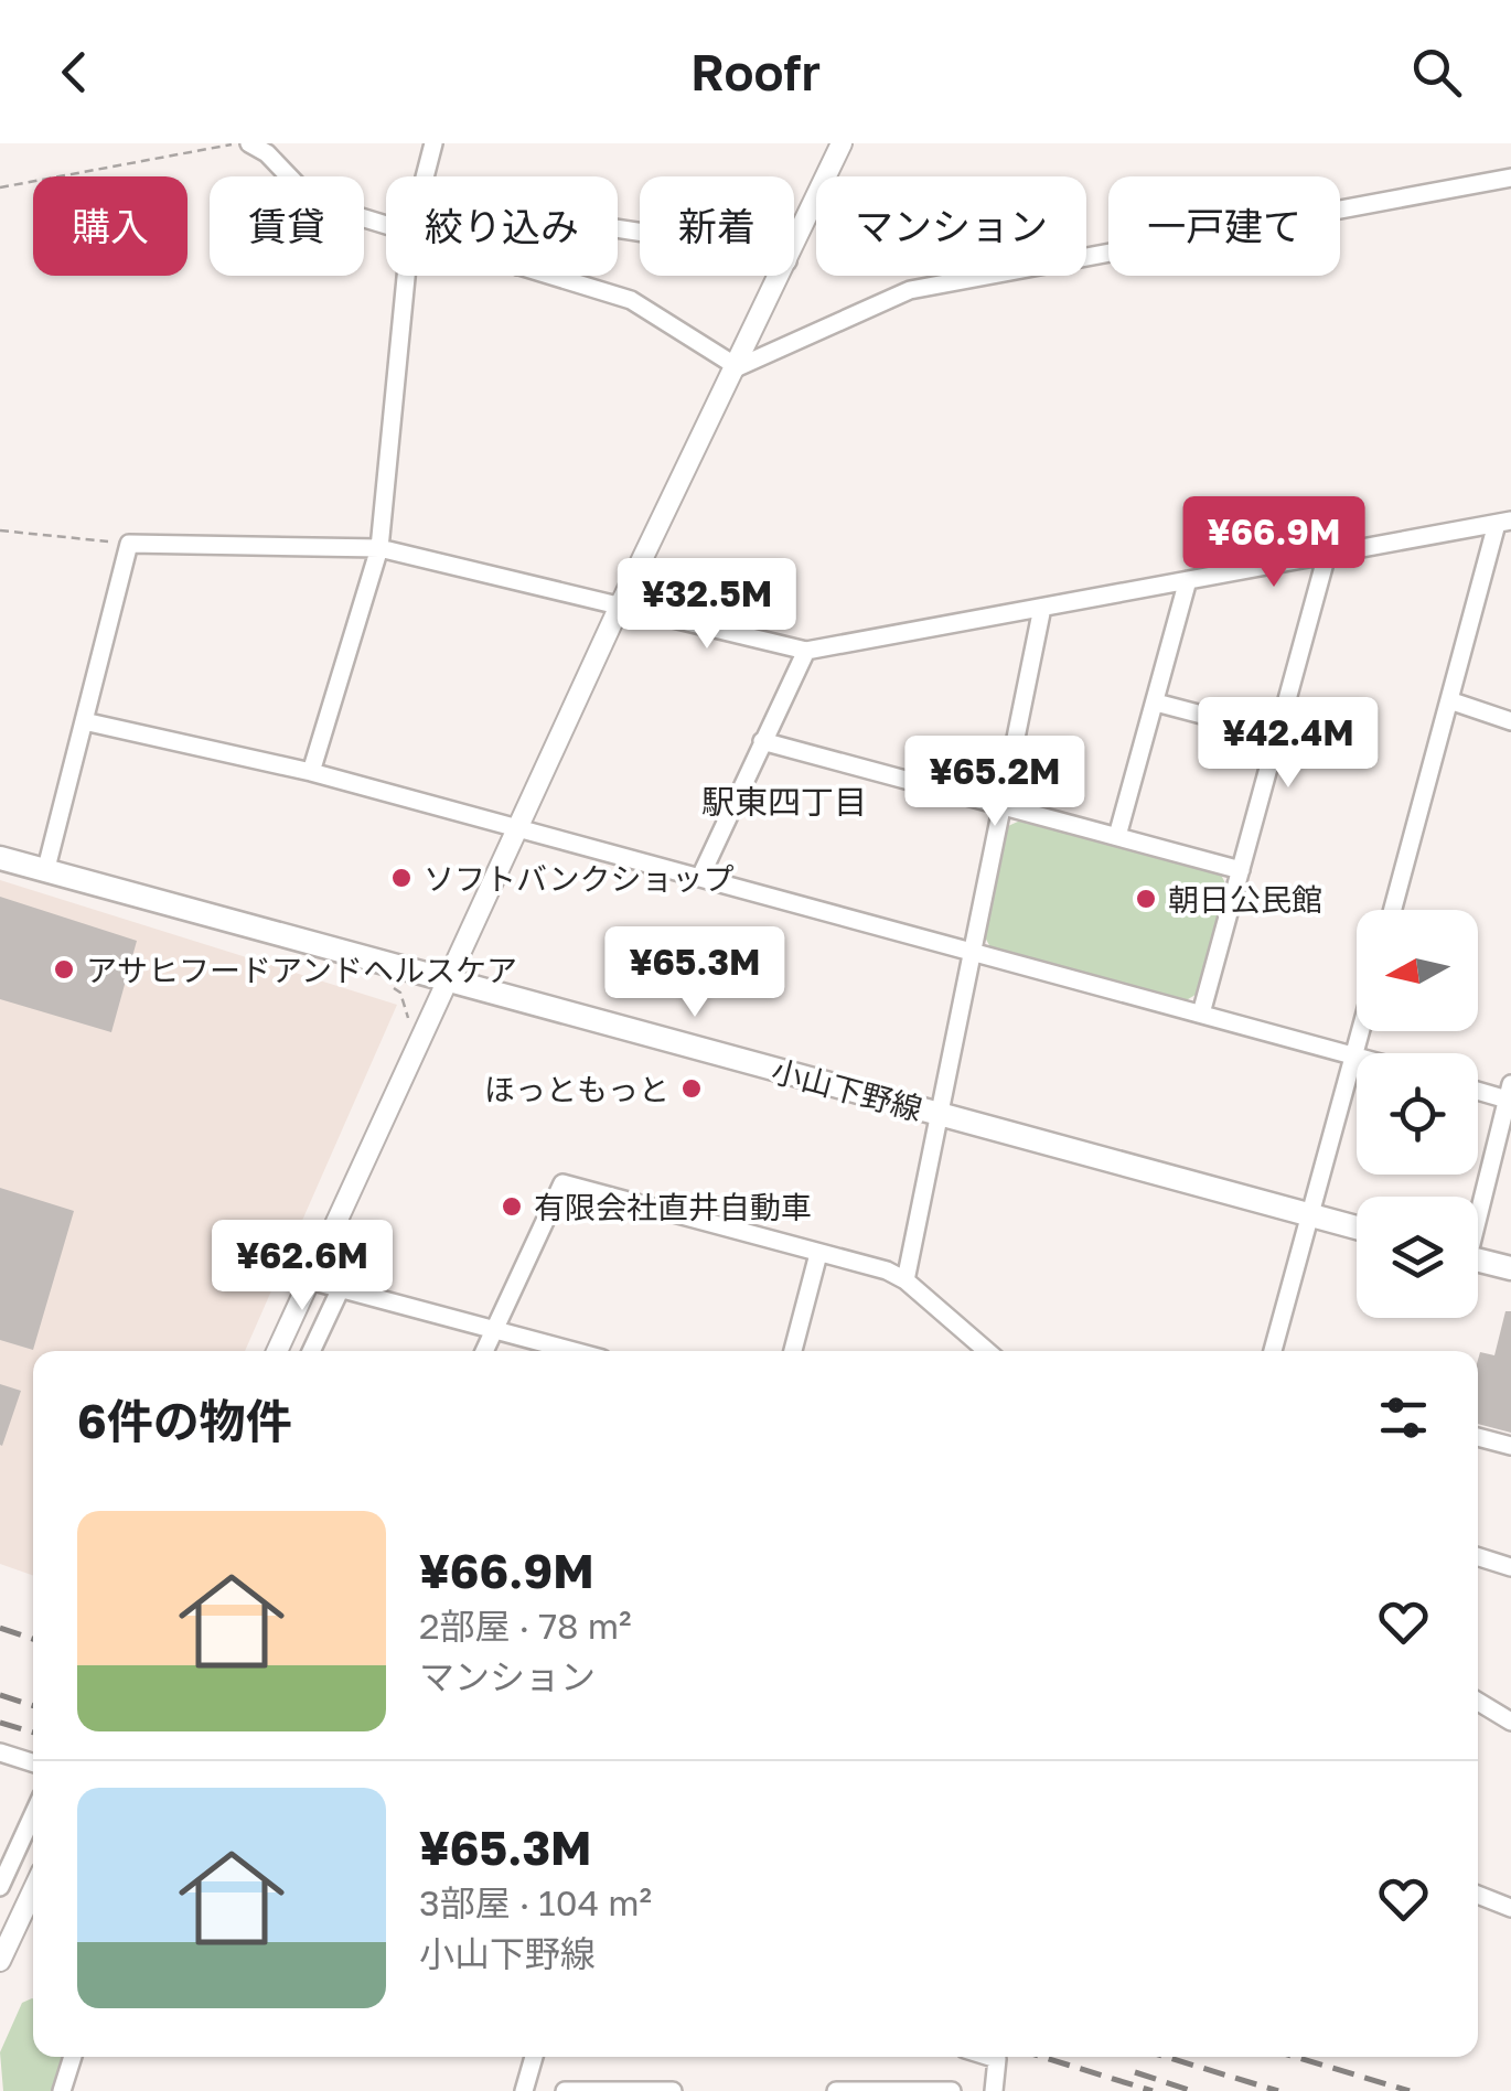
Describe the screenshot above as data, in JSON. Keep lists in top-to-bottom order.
{
  "streets": {
    "main road": ["小山下野線"]
  },
  "districts": ["駅東四丁目"],
  "places": [
    "ソフトバンクショップ",
    "朝日公民館",
    "アサヒフードアンドヘルスケア",
    "ほっともっと",
    "有限会社直井自動車"
  ],
  "north": "left",
  "page": {
    "header": "Roofr",
    "chip": [
      "購入",
      "賃貸",
      "絞り込み",
      "新着",
      "マンション",
      "一戸建て"
    ],
    "price": [
      "¥66.9M",
      "¥32.5M",
      "¥42.4M",
      "¥65.2M",
      "¥65.3M",
      "¥62.6M"
    ],
    "heading": "6件の物件",
    "list": [
      {
        "name": "¥66.9M",
        "note": "2部屋 · 78 m² · マンション"
      },
      {
        "name": "¥65.3M",
        "note": "3部屋 · 104 m² · 小山下野線"
      }
    ]
  }
}
